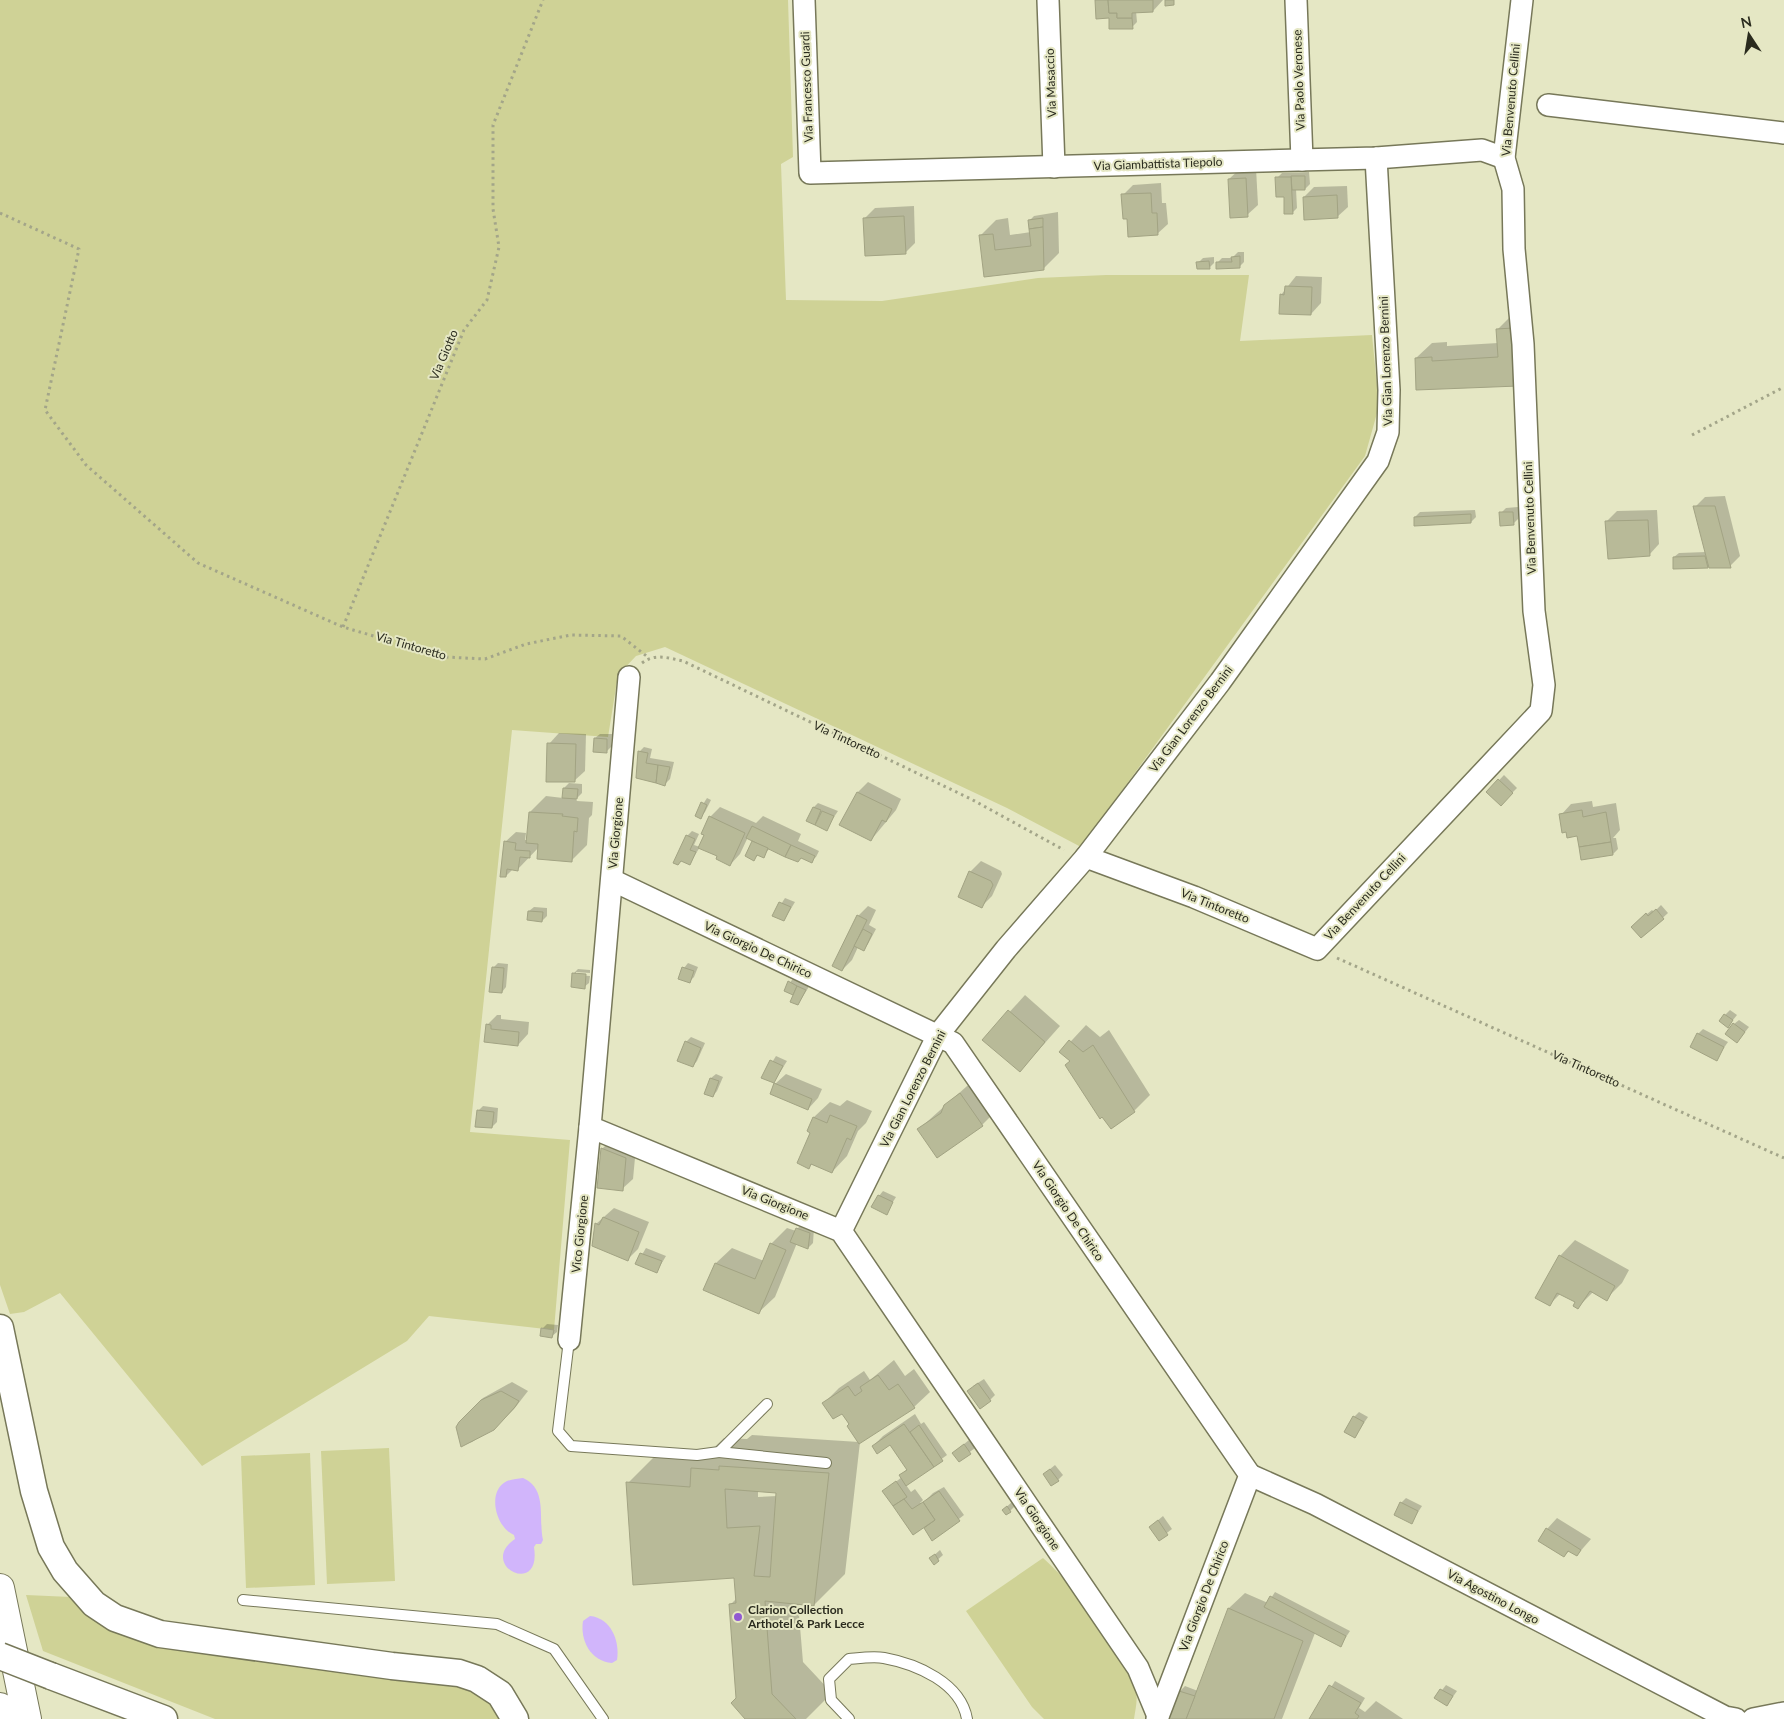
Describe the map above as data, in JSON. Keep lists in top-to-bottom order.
{
  "streets": {
    "street": [
      "Via Paolo Veronese",
      "Via Masaccio",
      "Via Francesco Guardi",
      "Via Benvenuto Cellini",
      "Via Giambattista Tiepolo",
      "Via Gian Lorenzo Bernini",
      "Via Tintoretto",
      "Via Giorgione",
      "Via Giorgio De Chirico",
      "Vico Giorgione",
      "Via Agostino Longo"
    ],
    "path": ["Via Giotto"]
  },
  "crossings": [
    ["Via Paolo Veronese", "Via Giambattista Tiepolo"],
    ["Via Masaccio", "Via Giambattista Tiepolo"],
    ["Via Francesco Guardi", "Via Giambattista Tiepolo"],
    ["Via Benvenuto Cellini", "Via Giambattista Tiepolo"],
    ["Via Benvenuto Cellini", "Via Tintoretto"],
    ["Via Giambattista Tiepolo", "Via Gian Lorenzo Bernini"],
    ["Via Giotto", "Via Tintoretto"],
    ["Via Gian Lorenzo Bernini", "Via Tintoretto"],
    ["Via Gian Lorenzo Bernini", "Via Giorgione"],
    ["Via Gian Lorenzo Bernini", "Via Giorgio De Chirico"],
    ["Via Giorgione", "Via Giorgio De Chirico"],
    ["Via Giorgione", "Vico Giorgione"],
    ["Via Giorgio De Chirico", "Via Agostino Longo"]
  ],
  "places": ["Clarion Collection Arthotel & Park Lecce"],
  "north": "top"
}
